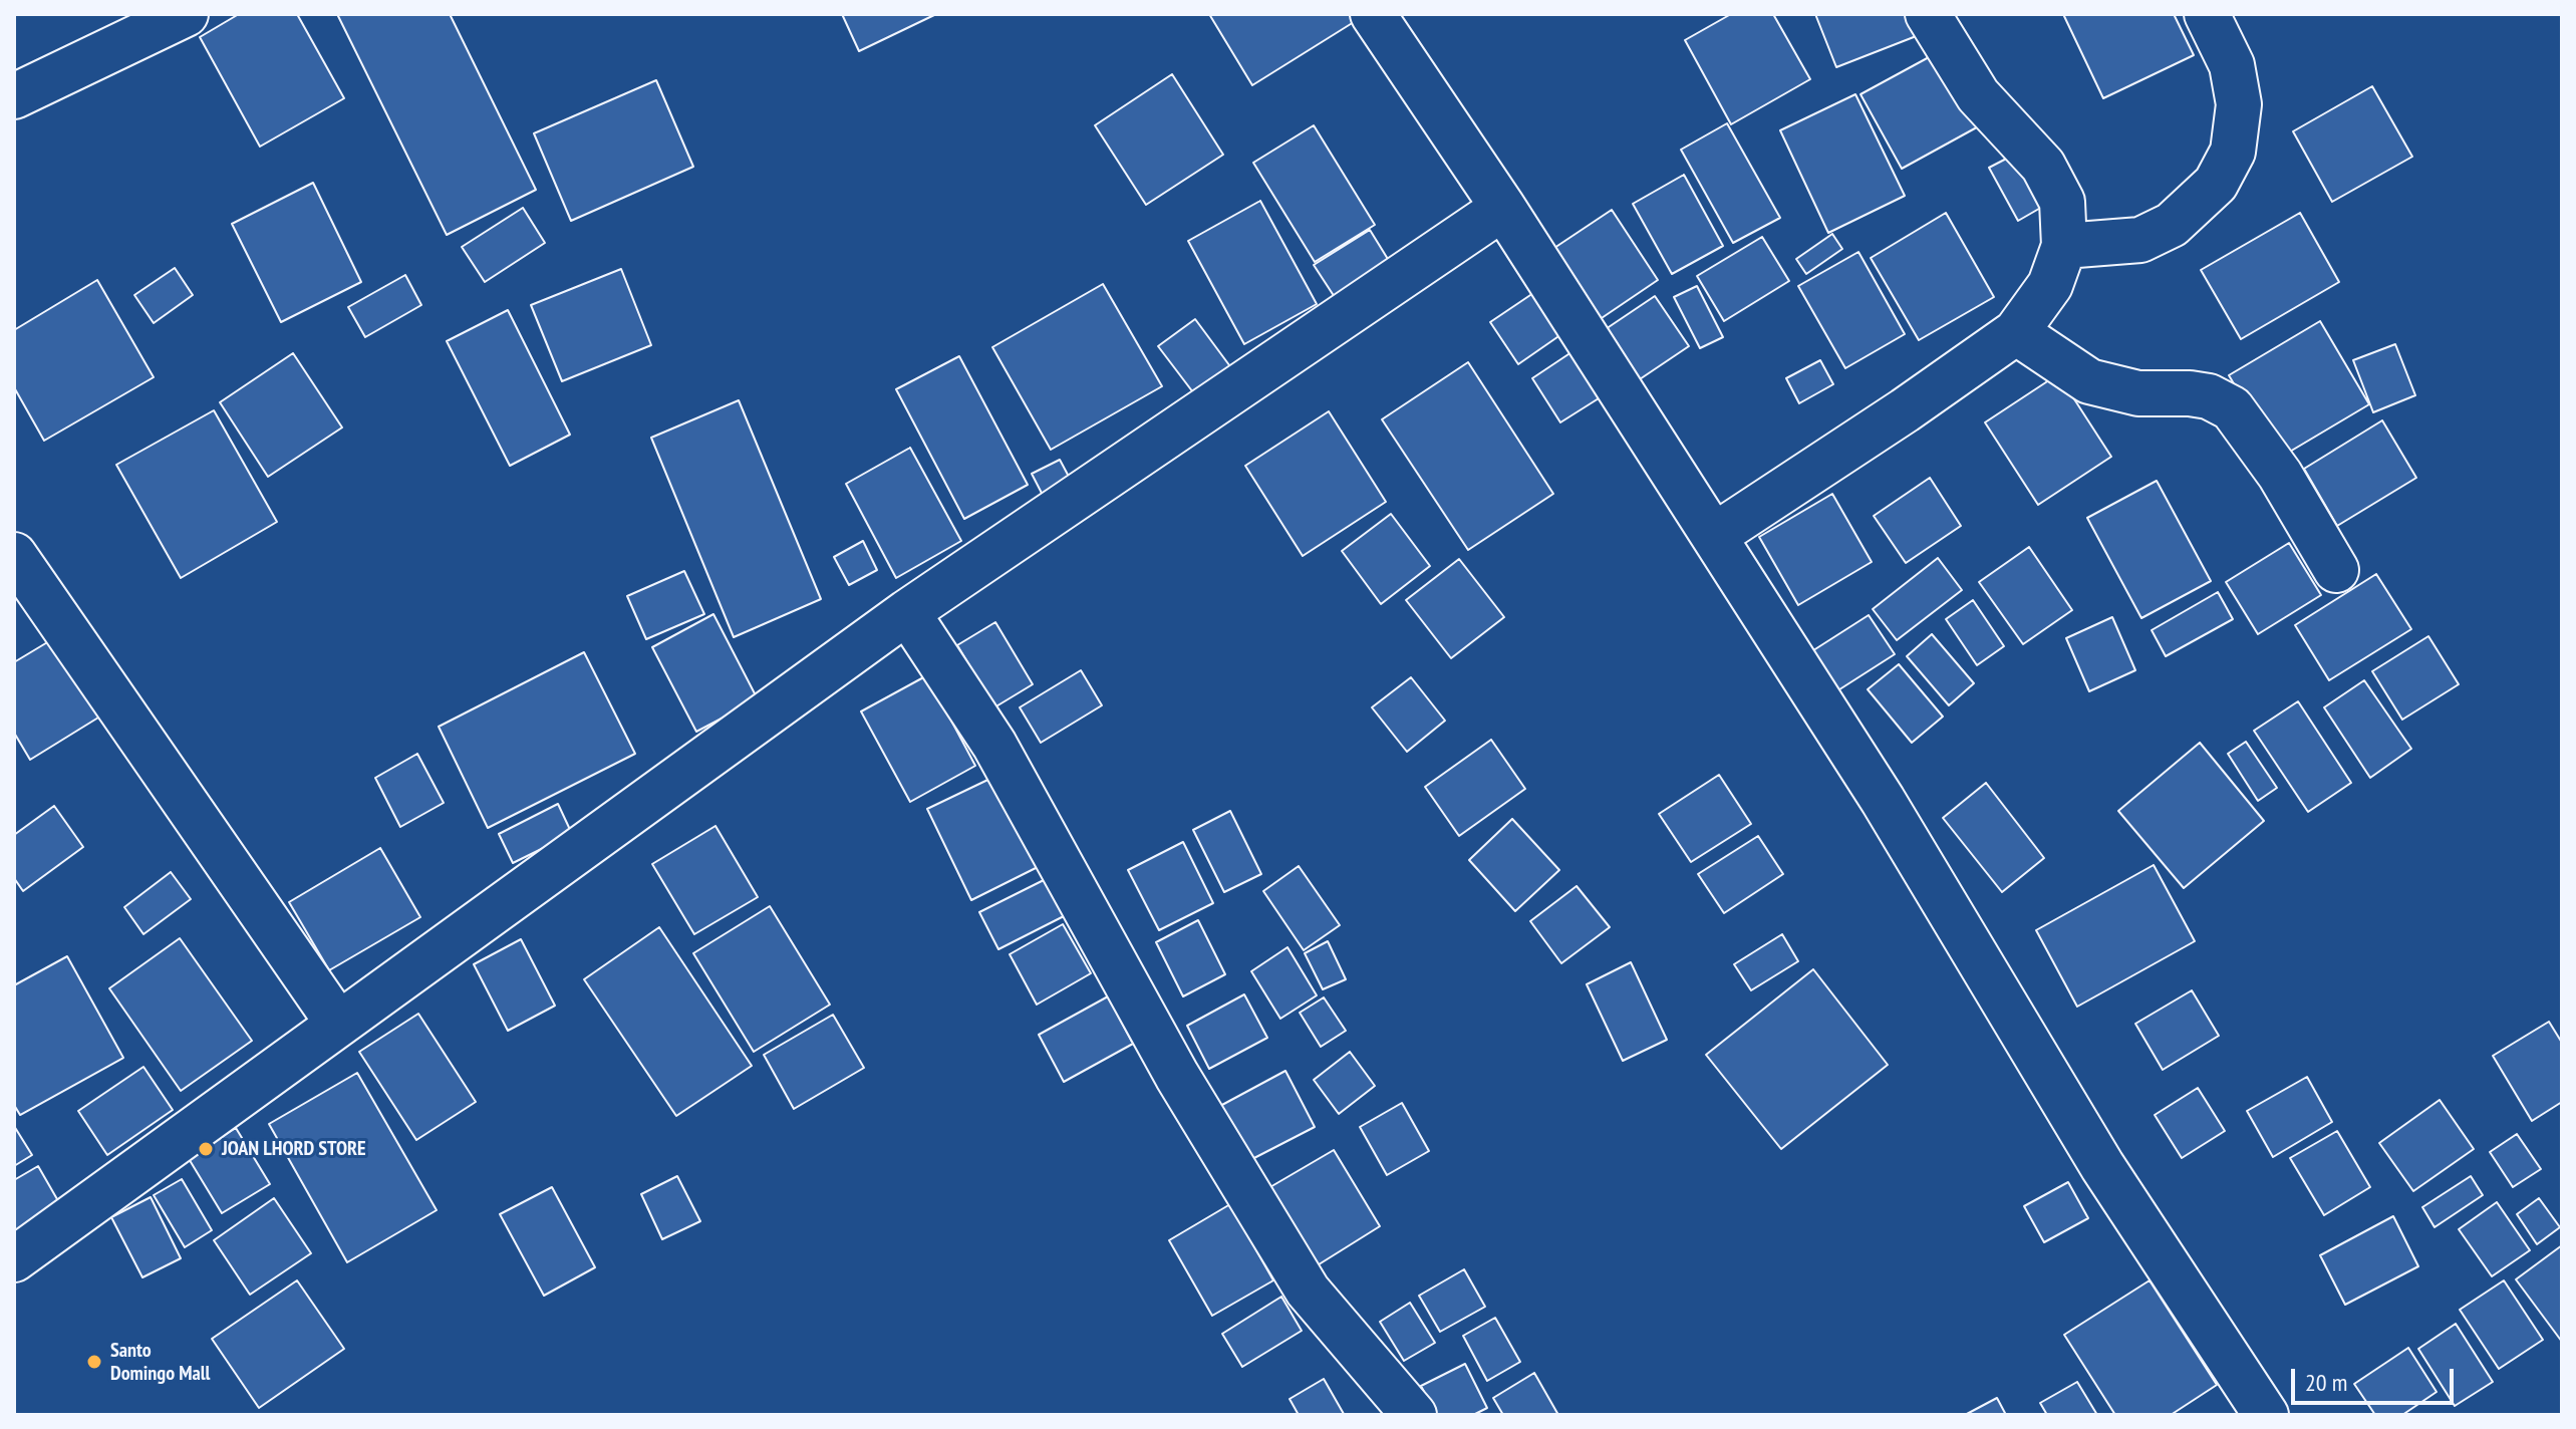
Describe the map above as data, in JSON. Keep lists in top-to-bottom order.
{
  "places": ["JOAN LHORD STORE", "Santo Domingo Mall"],
  "scale_bar": "20 m"
}
